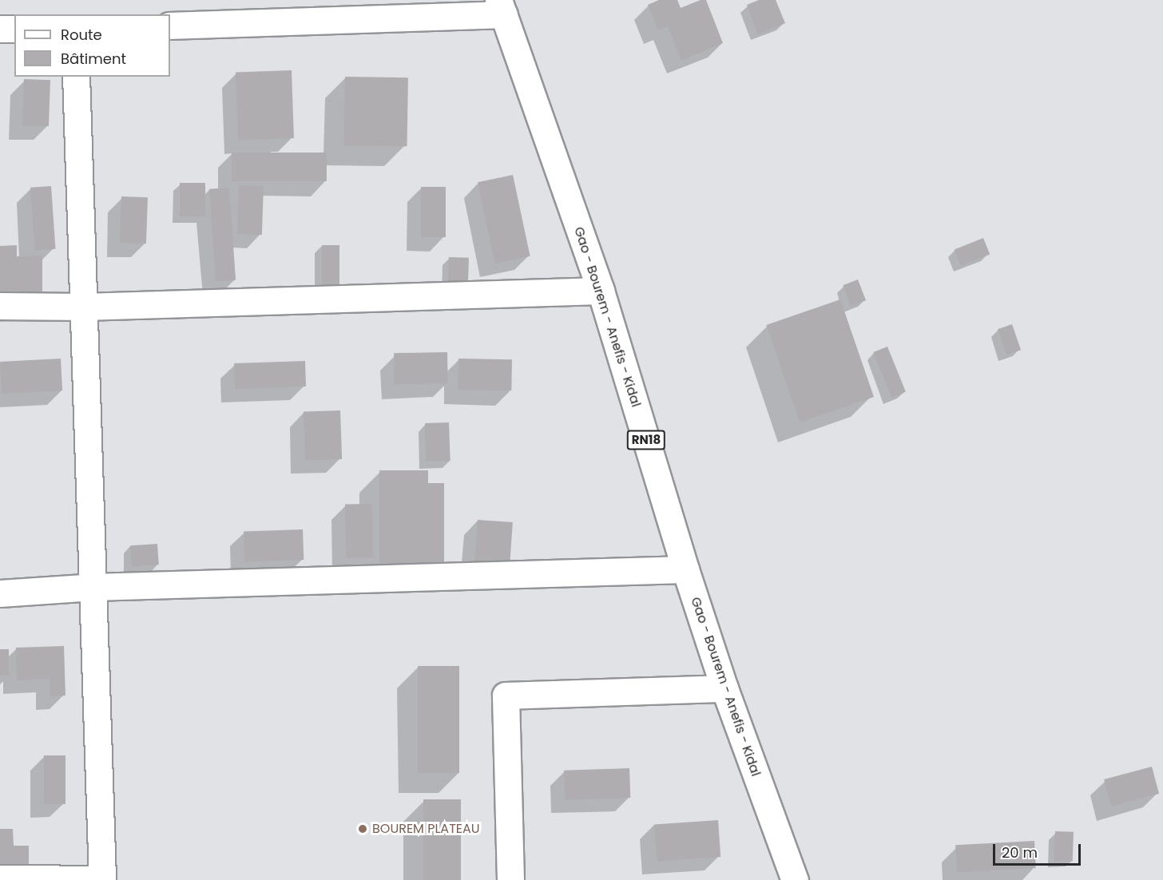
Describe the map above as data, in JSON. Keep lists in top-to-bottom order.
{
  "streets": {
    "street": ["Gao - Bourem - Anefis - Kidal", "RN18"]
  },
  "places": ["BOUREM PLATEAU"],
  "legend": ["Route", "Bâtiment"],
  "scale_bar": "20 m"
}
